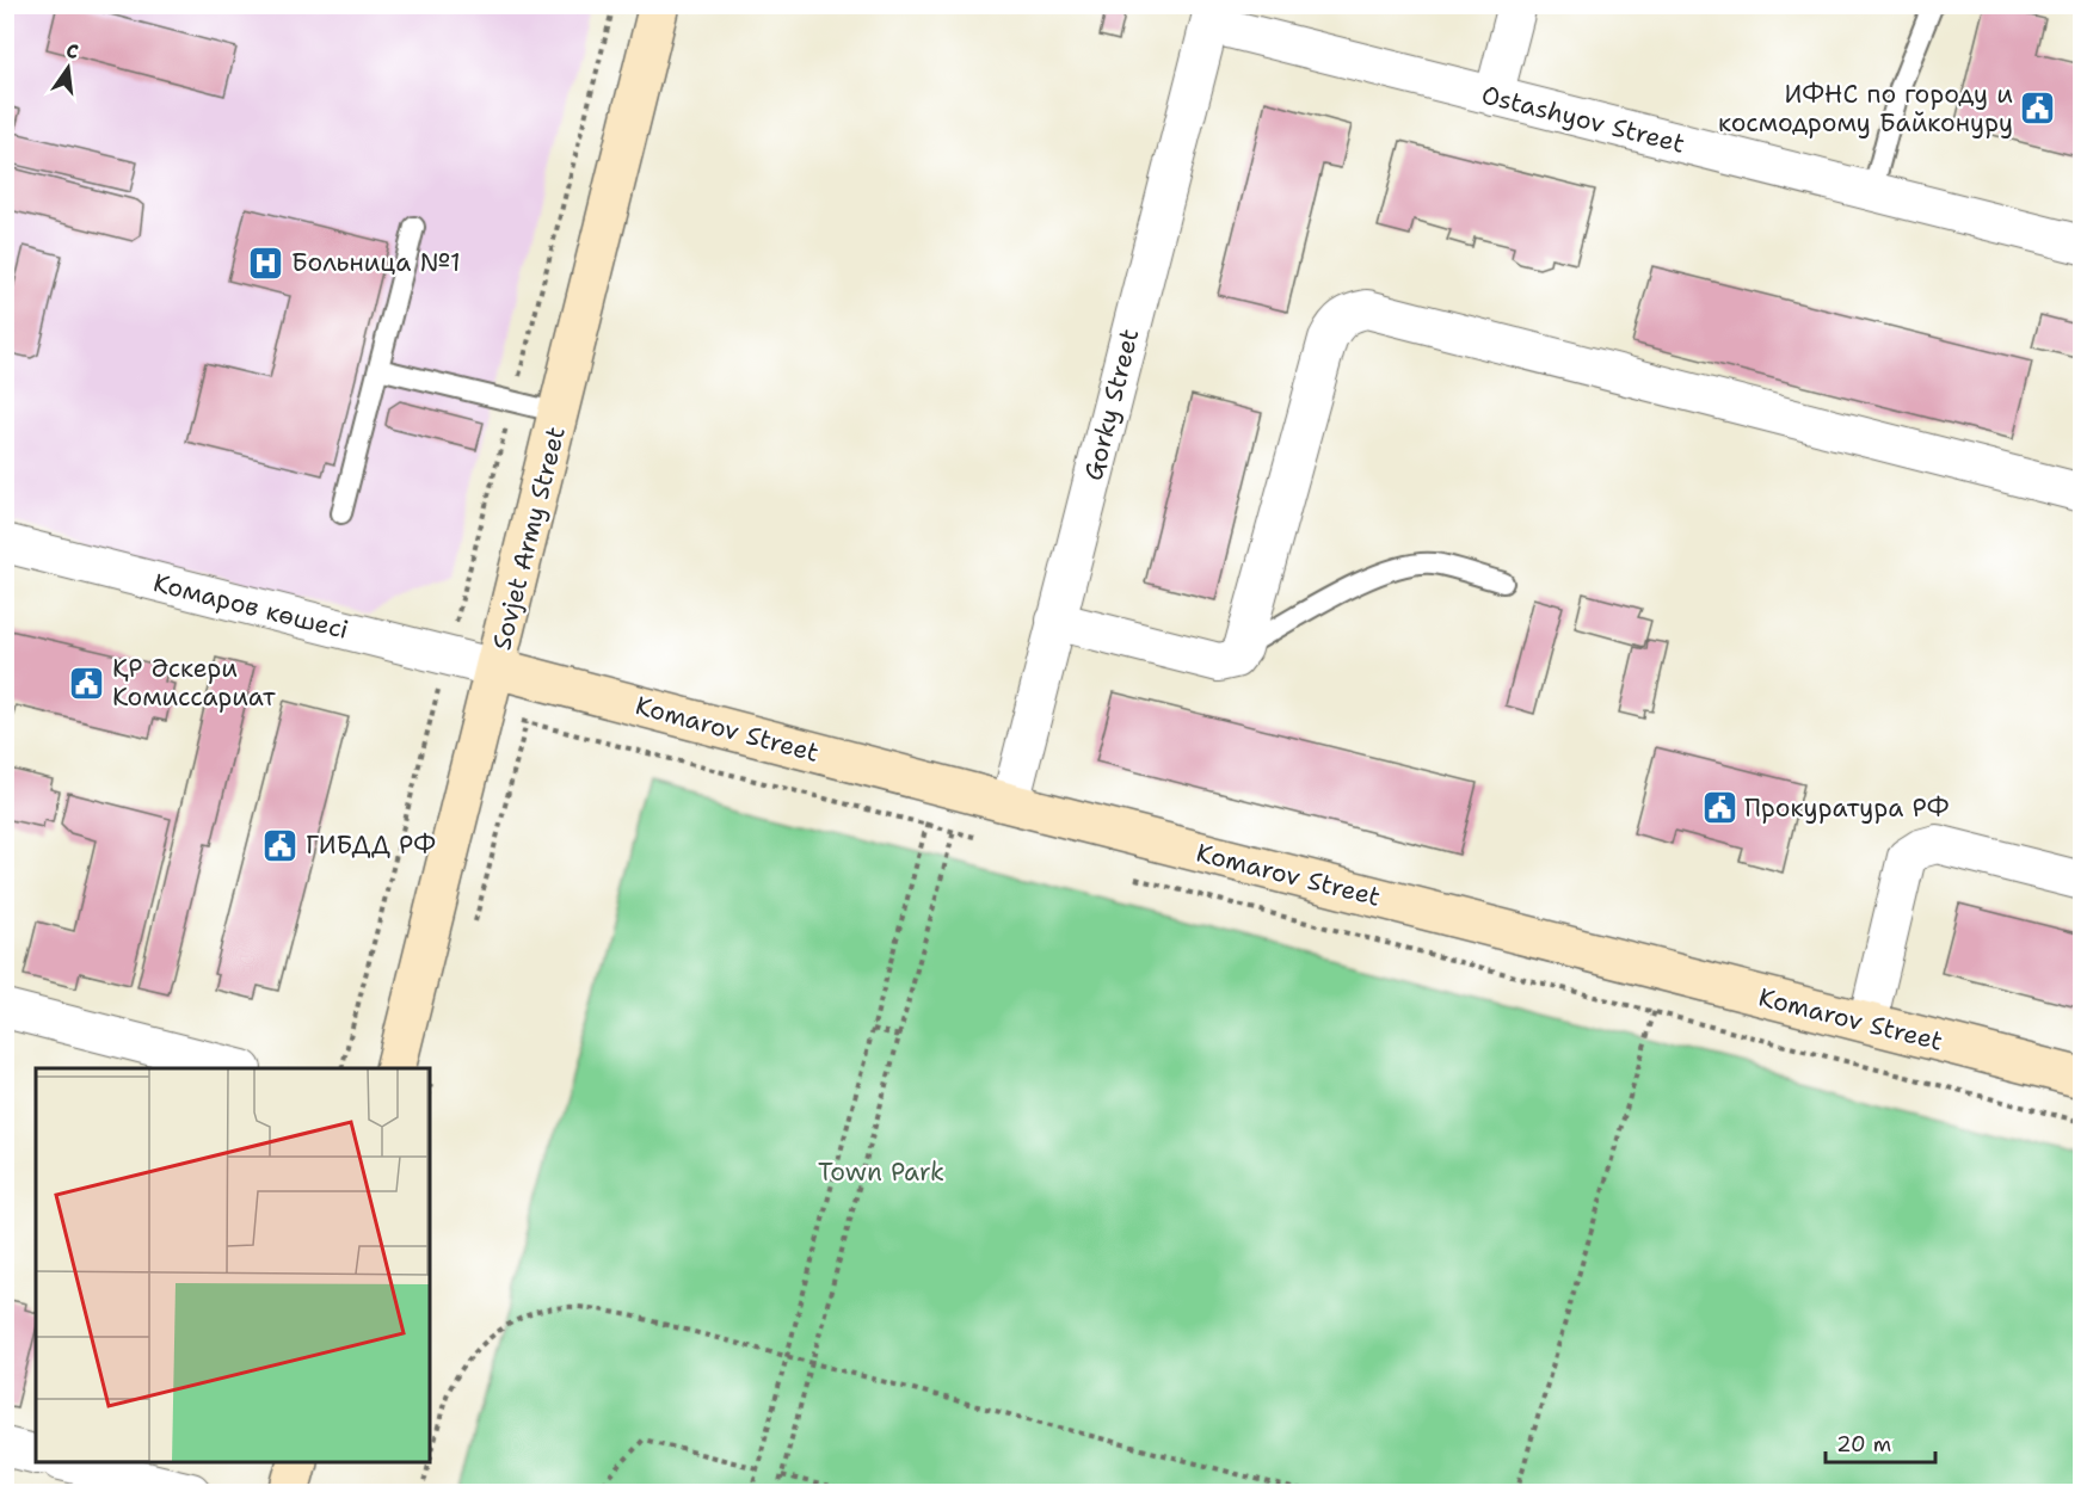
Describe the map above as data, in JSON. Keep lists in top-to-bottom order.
{
  "streets": {
    "street": [
      "Ostashyov Street",
      "Gorky Street",
      "Sovjet Army Street",
      "Комаров көшесі",
      "Komarov Street"
    ]
  },
  "crossings": [
    ["Ostashyov Street", "Gorky Street"],
    ["Gorky Street", "Komarov Street"],
    ["Sovjet Army Street", "Комаров көшесі"],
    ["Sovjet Army Street", "Komarov Street"],
    ["Комаров көшесі", "Komarov Street"]
  ],
  "parks": ["Town Park"],
  "places": {
    "public building": [
      "ИФНС по городу и космодрому Байконуру",
      "ҚР Әскери Комиссариат",
      "Прокуратура РФ",
      "ГИБДД РФ"
    ],
    "hospital": ["Больница №1"]
  },
  "scale_bar": "20 m",
  "north": "top"
}
